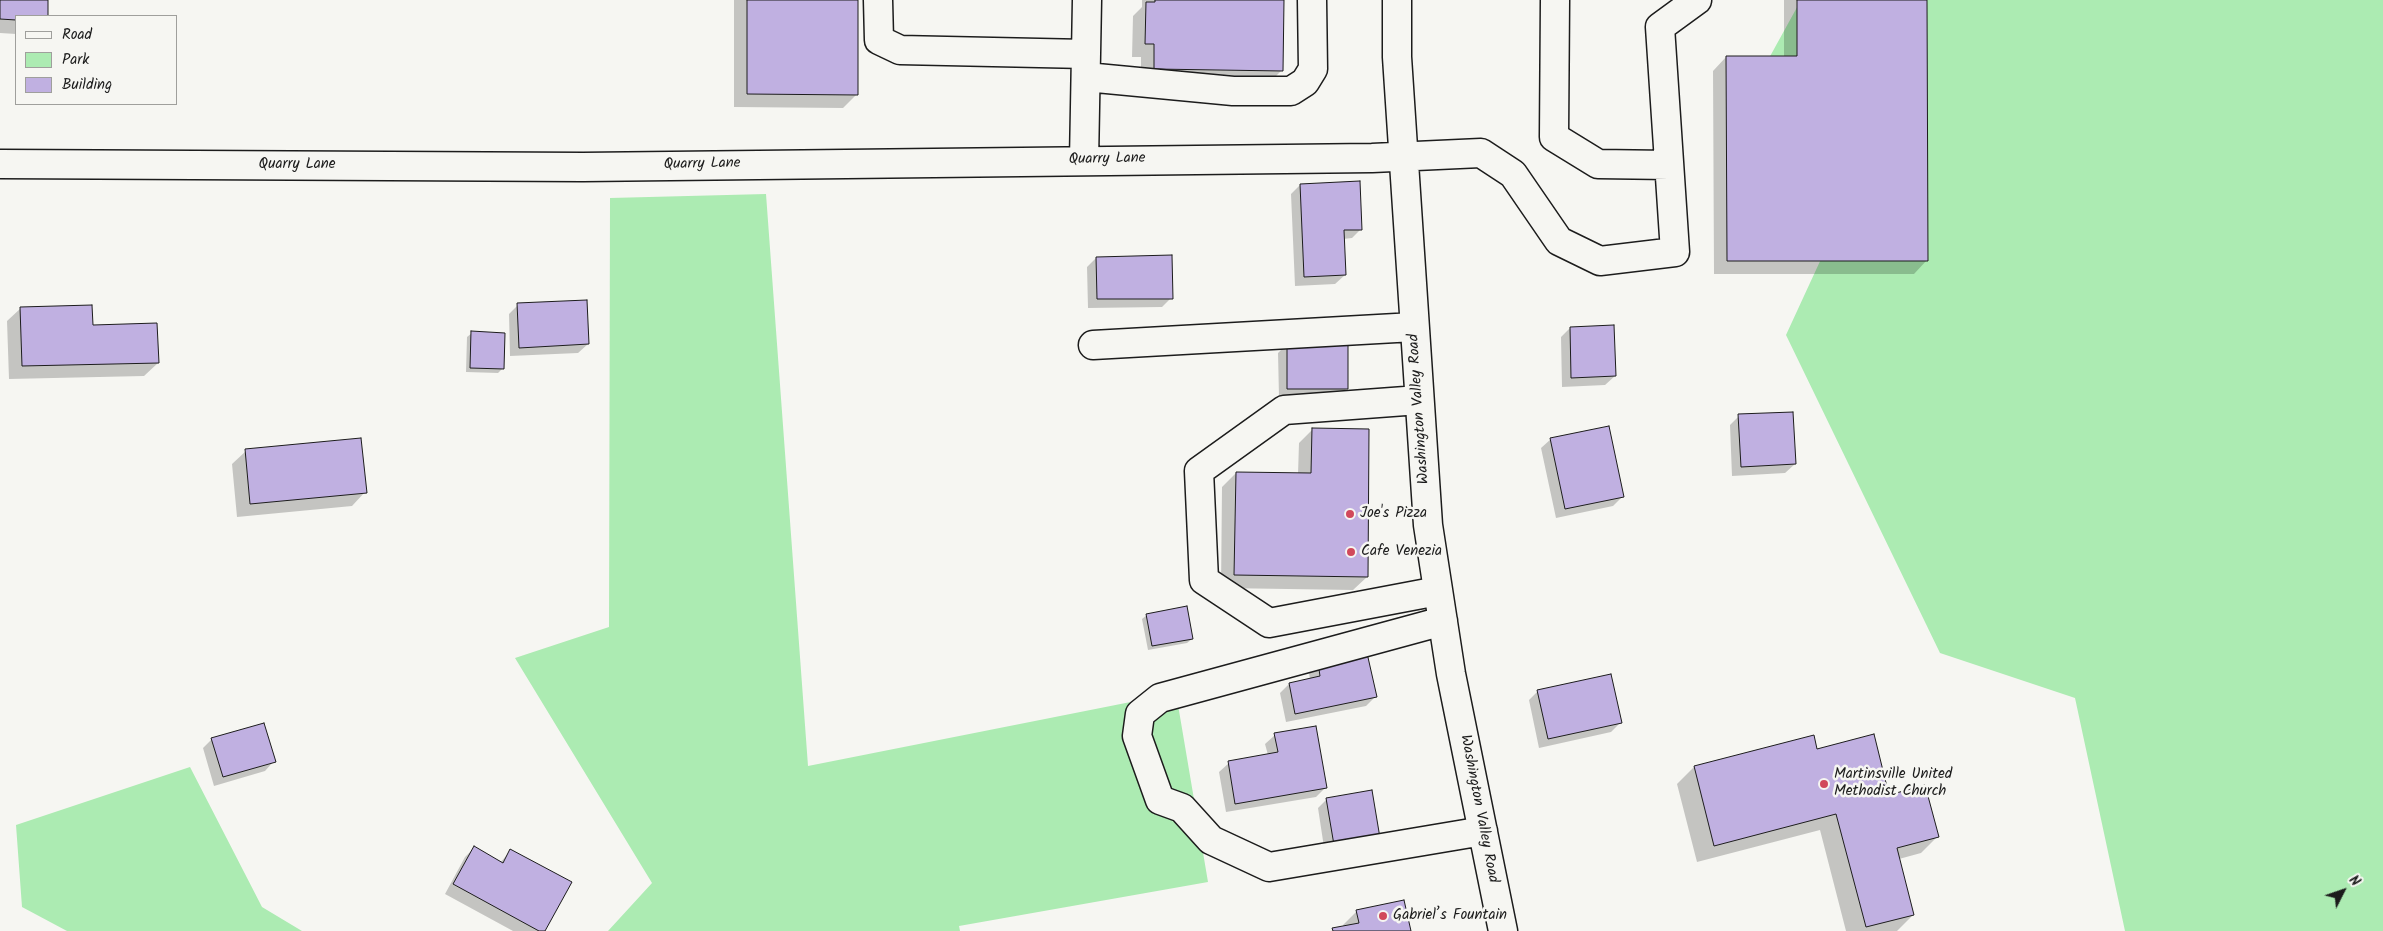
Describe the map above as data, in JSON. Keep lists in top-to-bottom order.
{
  "streets": {
    "street": ["Quarry Lane", "Washington Valley Road"]
  },
  "crossings": [
    ["Quarry Lane", "Washington Valley Road"]
  ],
  "places": [
    "Joe's Pizza",
    "Cafe Venezia",
    "Martinsville United Methodist Church",
    "Gabriel’s Fountain"
  ],
  "legend": ["Road", "Park", "Building"],
  "north": "top right"
}
